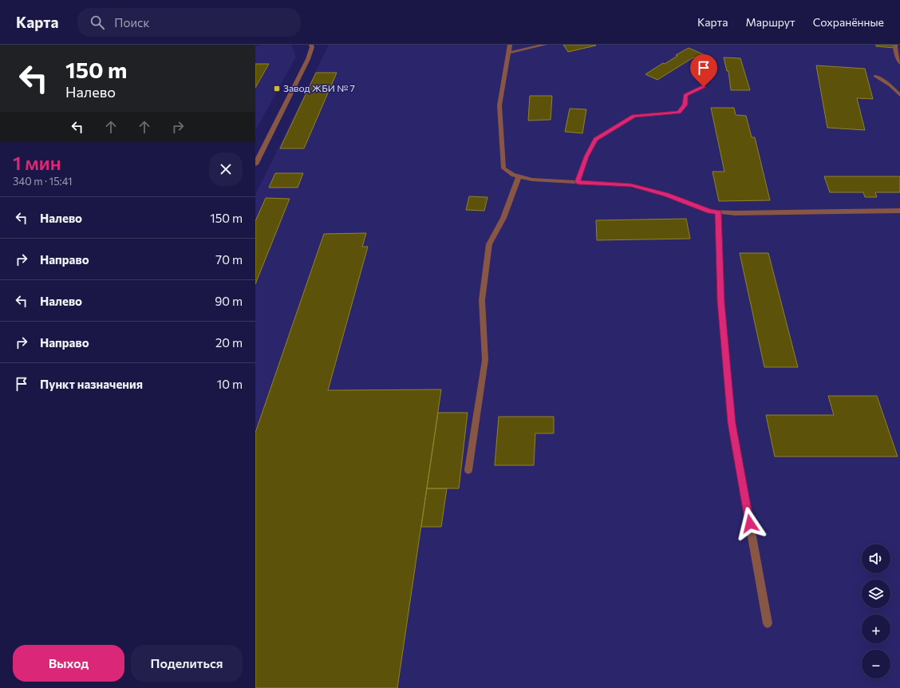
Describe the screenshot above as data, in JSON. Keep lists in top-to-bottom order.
{
  "places": {
    "transit": ["Завод ЖБИ № 7"]
  },
  "page": {
    "header": "Карта",
    "search": "Поиск",
    "nav": ["Карта", "Маршрут", "Сохранённые"],
    "turn": ["150 m", "Налево"],
    "heading": ["1 мин", "340 m · 15:41"],
    "list": [
      {
        "name": "Налево",
        "value": "150 m"
      },
      {
        "name": "Направо",
        "value": "70 m"
      },
      {
        "name": "Налево",
        "value": "90 m"
      },
      {
        "name": "Направо",
        "value": "20 m"
      },
      {
        "name": "Пункт назначения",
        "value": "10 m"
      }
    ],
    "map_buttons": ["+", "−"],
    "buttons": ["Выход", "Поделиться"]
  }
}
